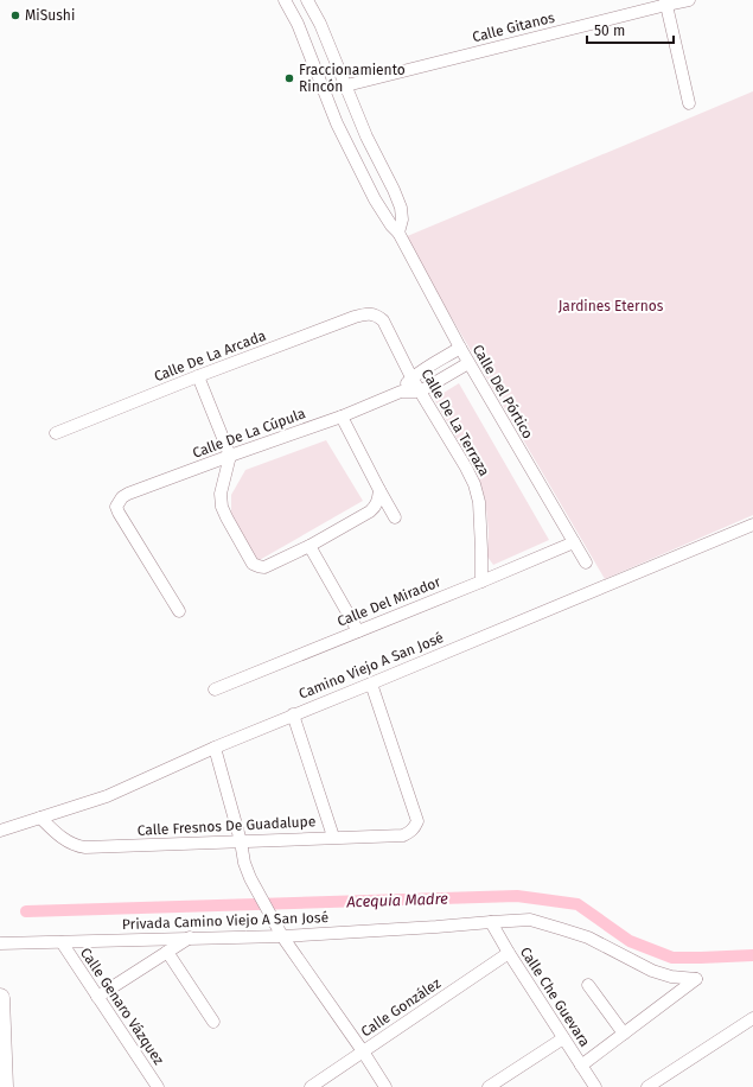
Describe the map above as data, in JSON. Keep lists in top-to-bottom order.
{
  "streets": {
    "street": [
      "Calle Gitanos",
      "Calle De La Arcada",
      "Calle Del Pórtico",
      "Calle De La Terraza",
      "Calle De La Cúpula",
      "Calle Del Mirador",
      "Camino Viejo A San José",
      "Calle Fresnos De Guadalupe",
      "Privada Camino Viejo A San José",
      "Calle Che Guevara",
      "Calle Genaro Vázquez",
      "Calle González"
    ]
  },
  "crossings": [
    ["Calle De La Arcada", "Calle De La Terraza"],
    ["Calle Del Pórtico", "Calle De La Cúpula"],
    ["Calle Del Pórtico", "Calle Del Mirador"],
    ["Calle De La Terraza", "Calle De La Cúpula"],
    ["Calle De La Terraza", "Calle Del Mirador"],
    ["Camino Viejo A San José", "Calle Fresnos De Guadalupe"],
    ["Privada Camino Viejo A San José", "Calle Che Guevara"],
    ["Privada Camino Viejo A San José", "Calle Genaro Vázquez"],
    ["Calle Che Guevara", "Calle González"]
  ],
  "water": ["Acequia Madre"],
  "parks": ["Jardines Eternos"],
  "places": ["MiSushi", "Fraccionamiento Rincón"],
  "scale_bar": "50 m"
}
